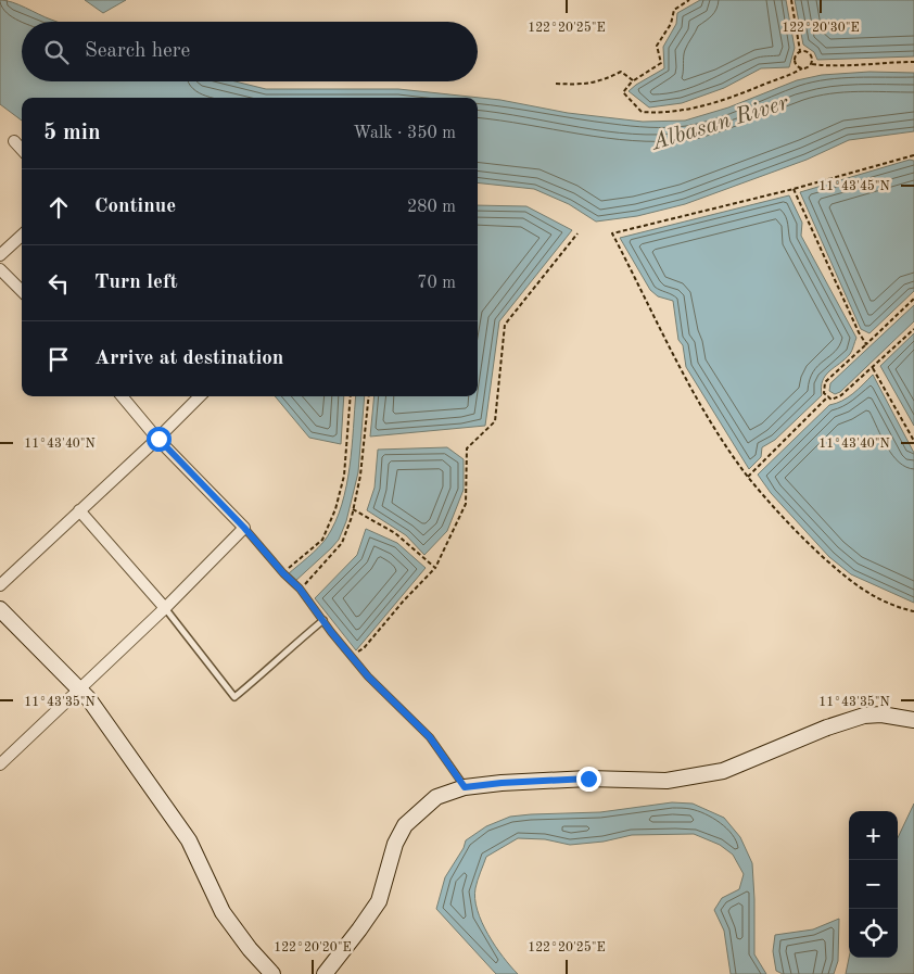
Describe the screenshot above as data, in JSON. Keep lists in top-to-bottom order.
{
  "water": ["Albasan River"],
  "page": {
    "search": "Search here",
    "heading": ["5 min", "Walk · 350 m"],
    "list": [
      ["Continue", "280 m"],
      ["Turn left", "70 m"],
      "Arrive at destination"
    ],
    "map_buttons": ["+", "−"]
  },
  "coordinates": [
    "122°20'25\"E",
    "122°20'30\"E",
    "11°43'45\"N",
    "11°43'40\"N",
    "11°43'35\"N",
    "122°20'20\"E"
  ]
}
